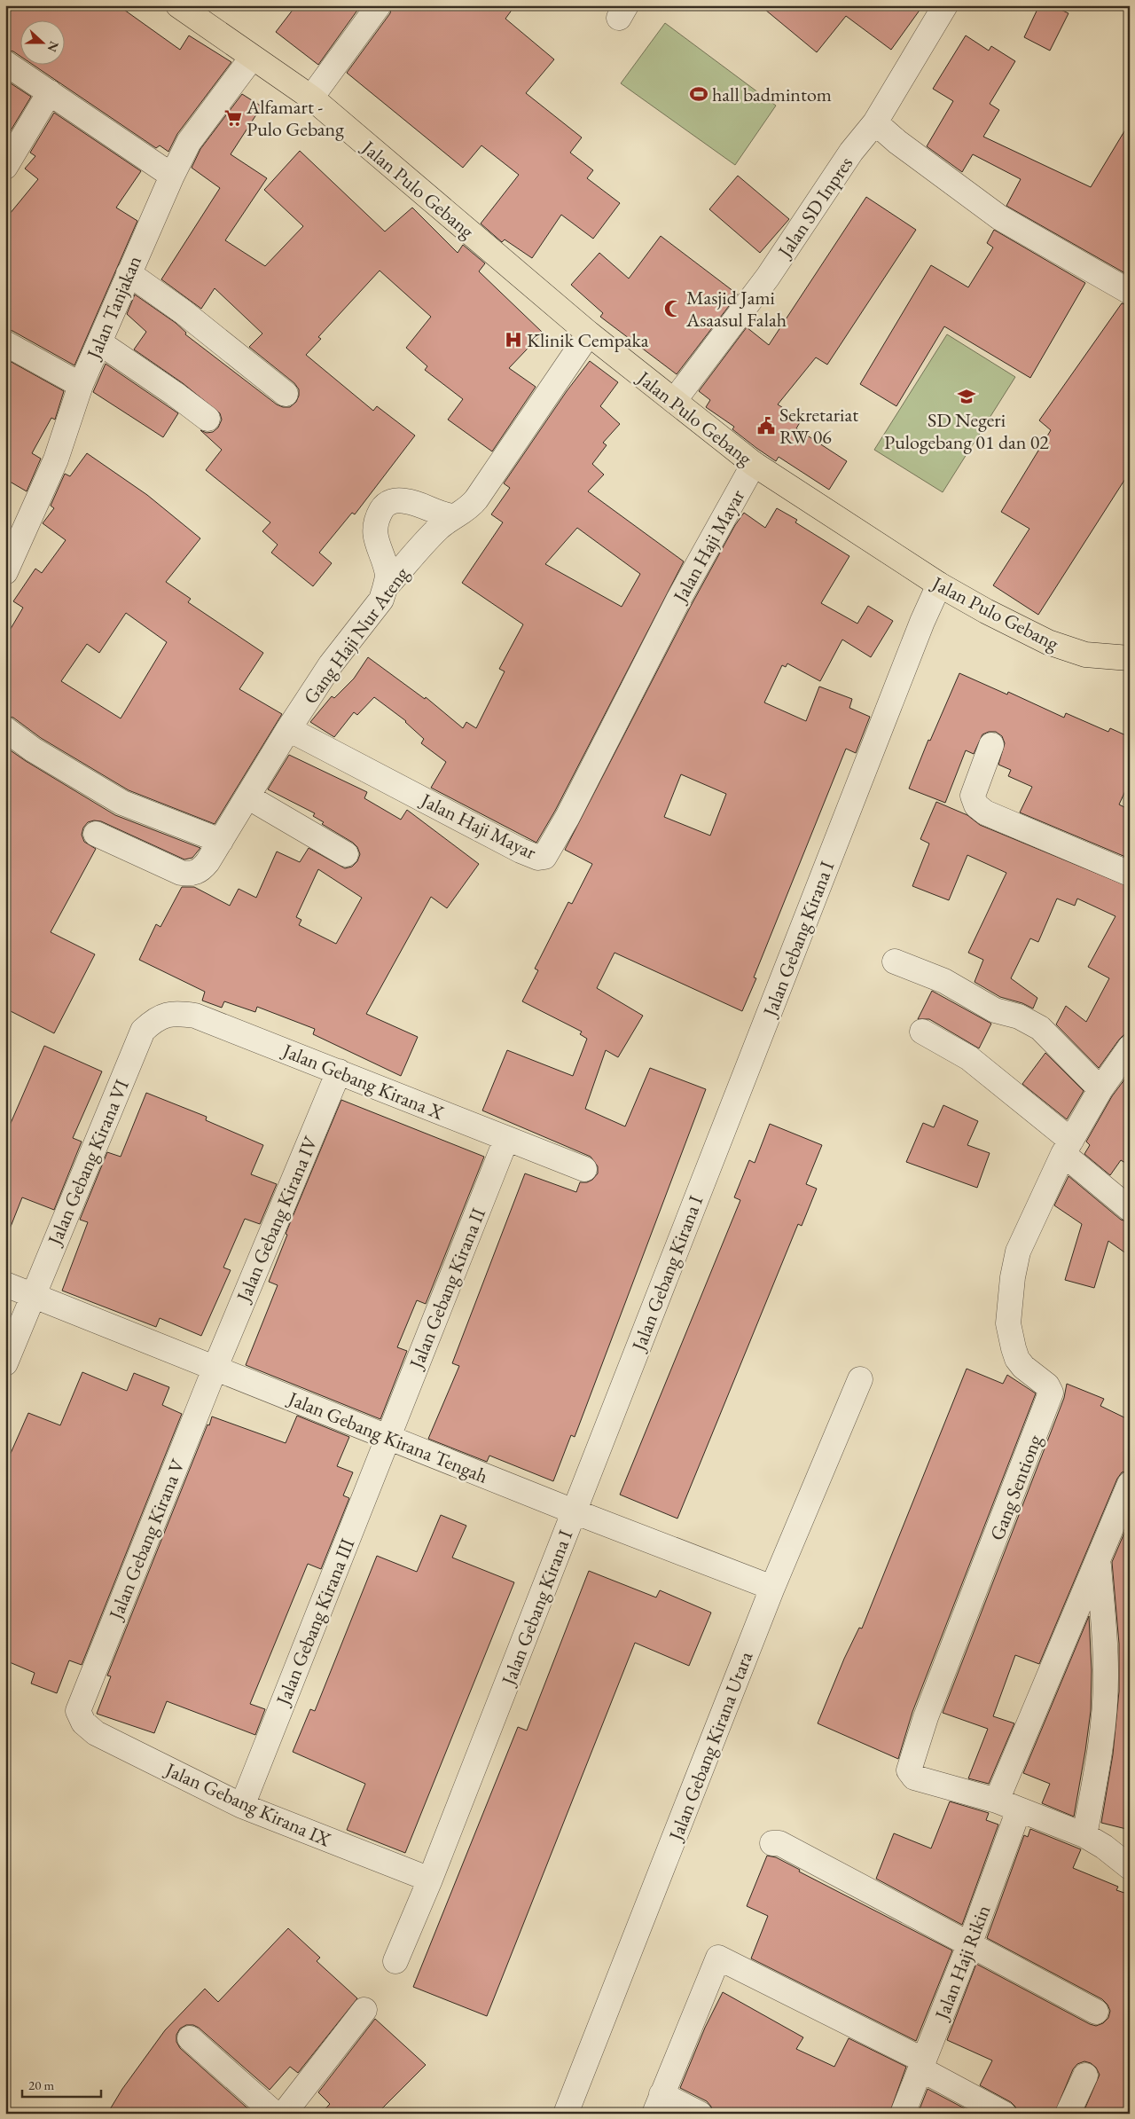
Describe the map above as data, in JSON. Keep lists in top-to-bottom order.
{
  "streets": {
    "main road": ["Jalan Pulo Gebang"],
    "street": [
      "Jalan SD Inpres",
      "Jalan Tanjakan",
      "Jalan Haji Mayar",
      "Gang Haji Nur Ateng",
      "Jalan Gebang Kirana I",
      "Jalan Gebang Kirana X",
      "Jalan Gebang Kirana VI",
      "Jalan Gebang Kirana IV",
      "Jalan Gebang Kirana II",
      "Jalan Gebang Kirana Tengah",
      "Gang Sentiong",
      "Jalan Gebang Kirana V",
      "Jalan Gebang Kirana III",
      "Jalan Gebang Kirana Utara",
      "Jalan Gebang Kirana IX",
      "Jalan Haji Rikin"
    ]
  },
  "crossings": [
    ["Jalan Pulo Gebang", "Jalan SD Inpres"],
    ["Jalan Pulo Gebang", "Jalan Tanjakan"],
    ["Jalan Pulo Gebang", "Jalan Haji Mayar"],
    ["Jalan Pulo Gebang", "Gang Haji Nur Ateng"],
    ["Jalan Pulo Gebang", "Jalan Gebang Kirana I"],
    ["Jalan Haji Mayar", "Gang Haji Nur Ateng"],
    ["Jalan Gebang Kirana I", "Jalan Gebang Kirana Tengah"],
    ["Jalan Gebang Kirana I", "Jalan Gebang Kirana IX"],
    ["Jalan Gebang Kirana X", "Jalan Gebang Kirana VI"],
    ["Jalan Gebang Kirana X", "Jalan Gebang Kirana IV"],
    ["Jalan Gebang Kirana X", "Jalan Gebang Kirana II"],
    ["Jalan Gebang Kirana VI", "Jalan Gebang Kirana Tengah"],
    ["Jalan Gebang Kirana IV", "Jalan Gebang Kirana Tengah"],
    ["Jalan Gebang Kirana IV", "Jalan Gebang Kirana V"],
    ["Jalan Gebang Kirana II", "Jalan Gebang Kirana Tengah"],
    ["Jalan Gebang Kirana II", "Jalan Gebang Kirana III"],
    ["Jalan Gebang Kirana Tengah", "Jalan Gebang Kirana V"],
    ["Jalan Gebang Kirana Tengah", "Jalan Gebang Kirana III"],
    ["Jalan Gebang Kirana Tengah", "Jalan Gebang Kirana Utara"],
    ["Gang Sentiong", "Jalan Haji Rikin"],
    ["Jalan Gebang Kirana V", "Jalan Gebang Kirana IX"],
    ["Jalan Gebang Kirana III", "Jalan Gebang Kirana IX"]
  ],
  "places": {
    "sports": ["hall badmintom"],
    "supermarket": ["Alfamart - Pulo Gebang"],
    "mosque": ["Masjid Jami Asaasul Falah"],
    "hospital": ["Klinik Cempaka"],
    "school or university": ["SD Negeri Pulogebang 01 dan 02"],
    "public building": ["Sekretariat RW 06"]
  },
  "scale_bar": "20 m",
  "north": "right"
}
